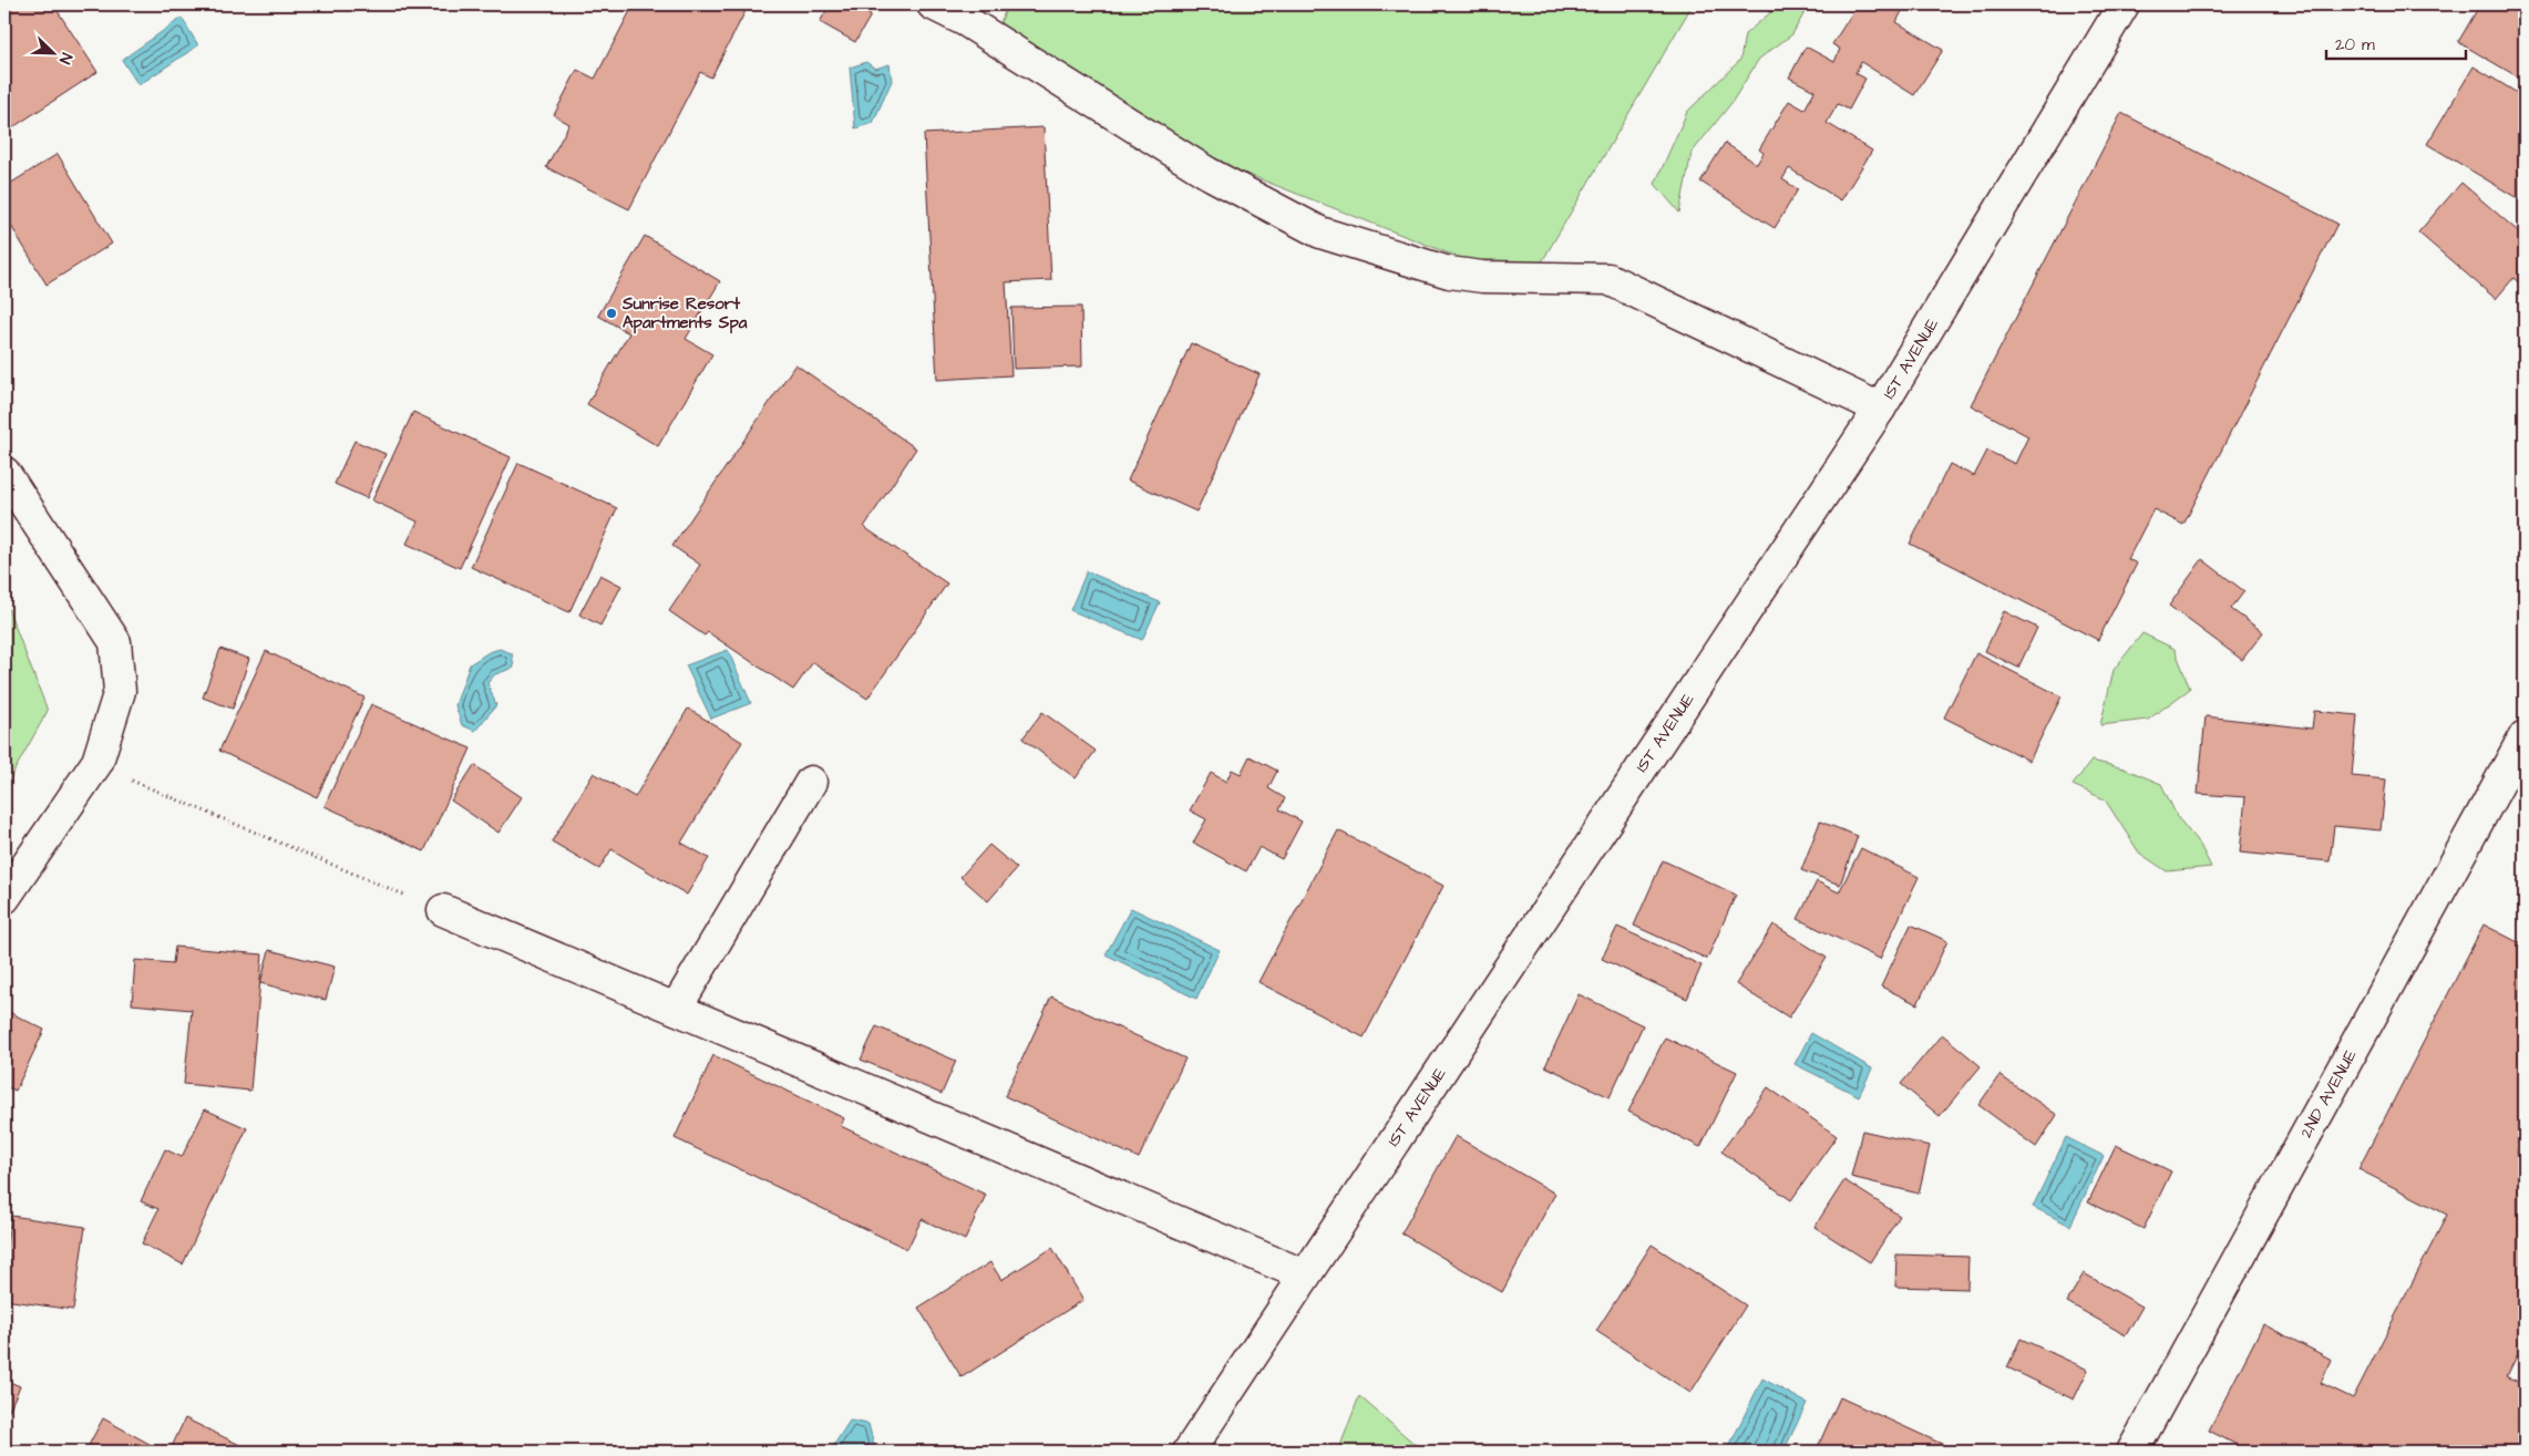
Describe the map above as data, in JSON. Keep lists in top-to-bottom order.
{
  "streets": {
    "street": ["1ST AVENUE", "2ND AVENUE"]
  },
  "places": ["Sunrise Resort Apartments Spa"],
  "scale_bar": "20 m",
  "north": "bottom right"
}
